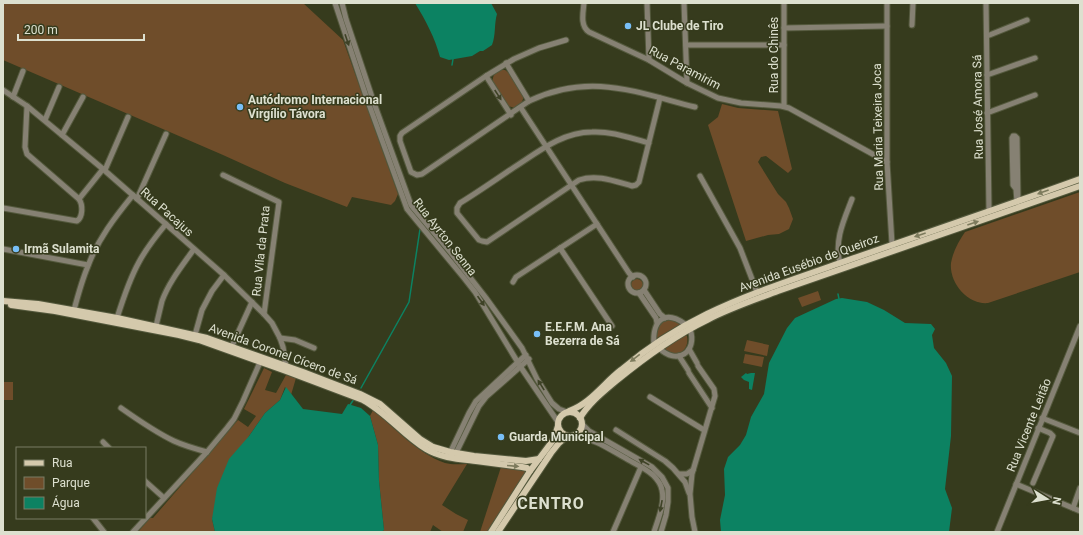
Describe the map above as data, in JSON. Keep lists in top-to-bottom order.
{
  "streets": {
    "main road": ["Avenida Eusébio de Queiroz", "Avenida Coronel Cícero de Sá"],
    "street": [
      "Rua do Chinês",
      "Rua Paramirim",
      "Rua José Amora Sá",
      "Rua Maria Teixeira Joca",
      "Rua Pacajus",
      "Rua Ayrton Senna",
      "Rua Vila da Prata",
      "Rua Vicente Leitão"
    ]
  },
  "crossings": [
    ["Rua do Chinês", "Rua Paramirim"],
    ["Rua Paramirim", "Rua Maria Teixeira Joca"],
    ["Rua José Amora Sá", "Avenida Eusébio de Queiroz"],
    ["Rua Maria Teixeira Joca", "Avenida Eusébio de Queiroz"],
    ["Rua Pacajus", "Rua Vila da Prata"],
    ["Rua Pacajus", "Avenida Coronel Cícero de Sá"],
    ["Rua Ayrton Senna", "Avenida Eusébio de Queiroz"]
  ],
  "districts": ["CENTRO"],
  "places": [
    "JL Clube de Tiro",
    "Autódromo Internacional Virgílio Távora",
    "Irmã Sulamita",
    "E.E.F.M. Ana Bezerra de Sá",
    "Guarda Municipal"
  ],
  "legend": ["Rua", "Parque", "Água"],
  "scale_bar": "200 m",
  "north": "right"
}
